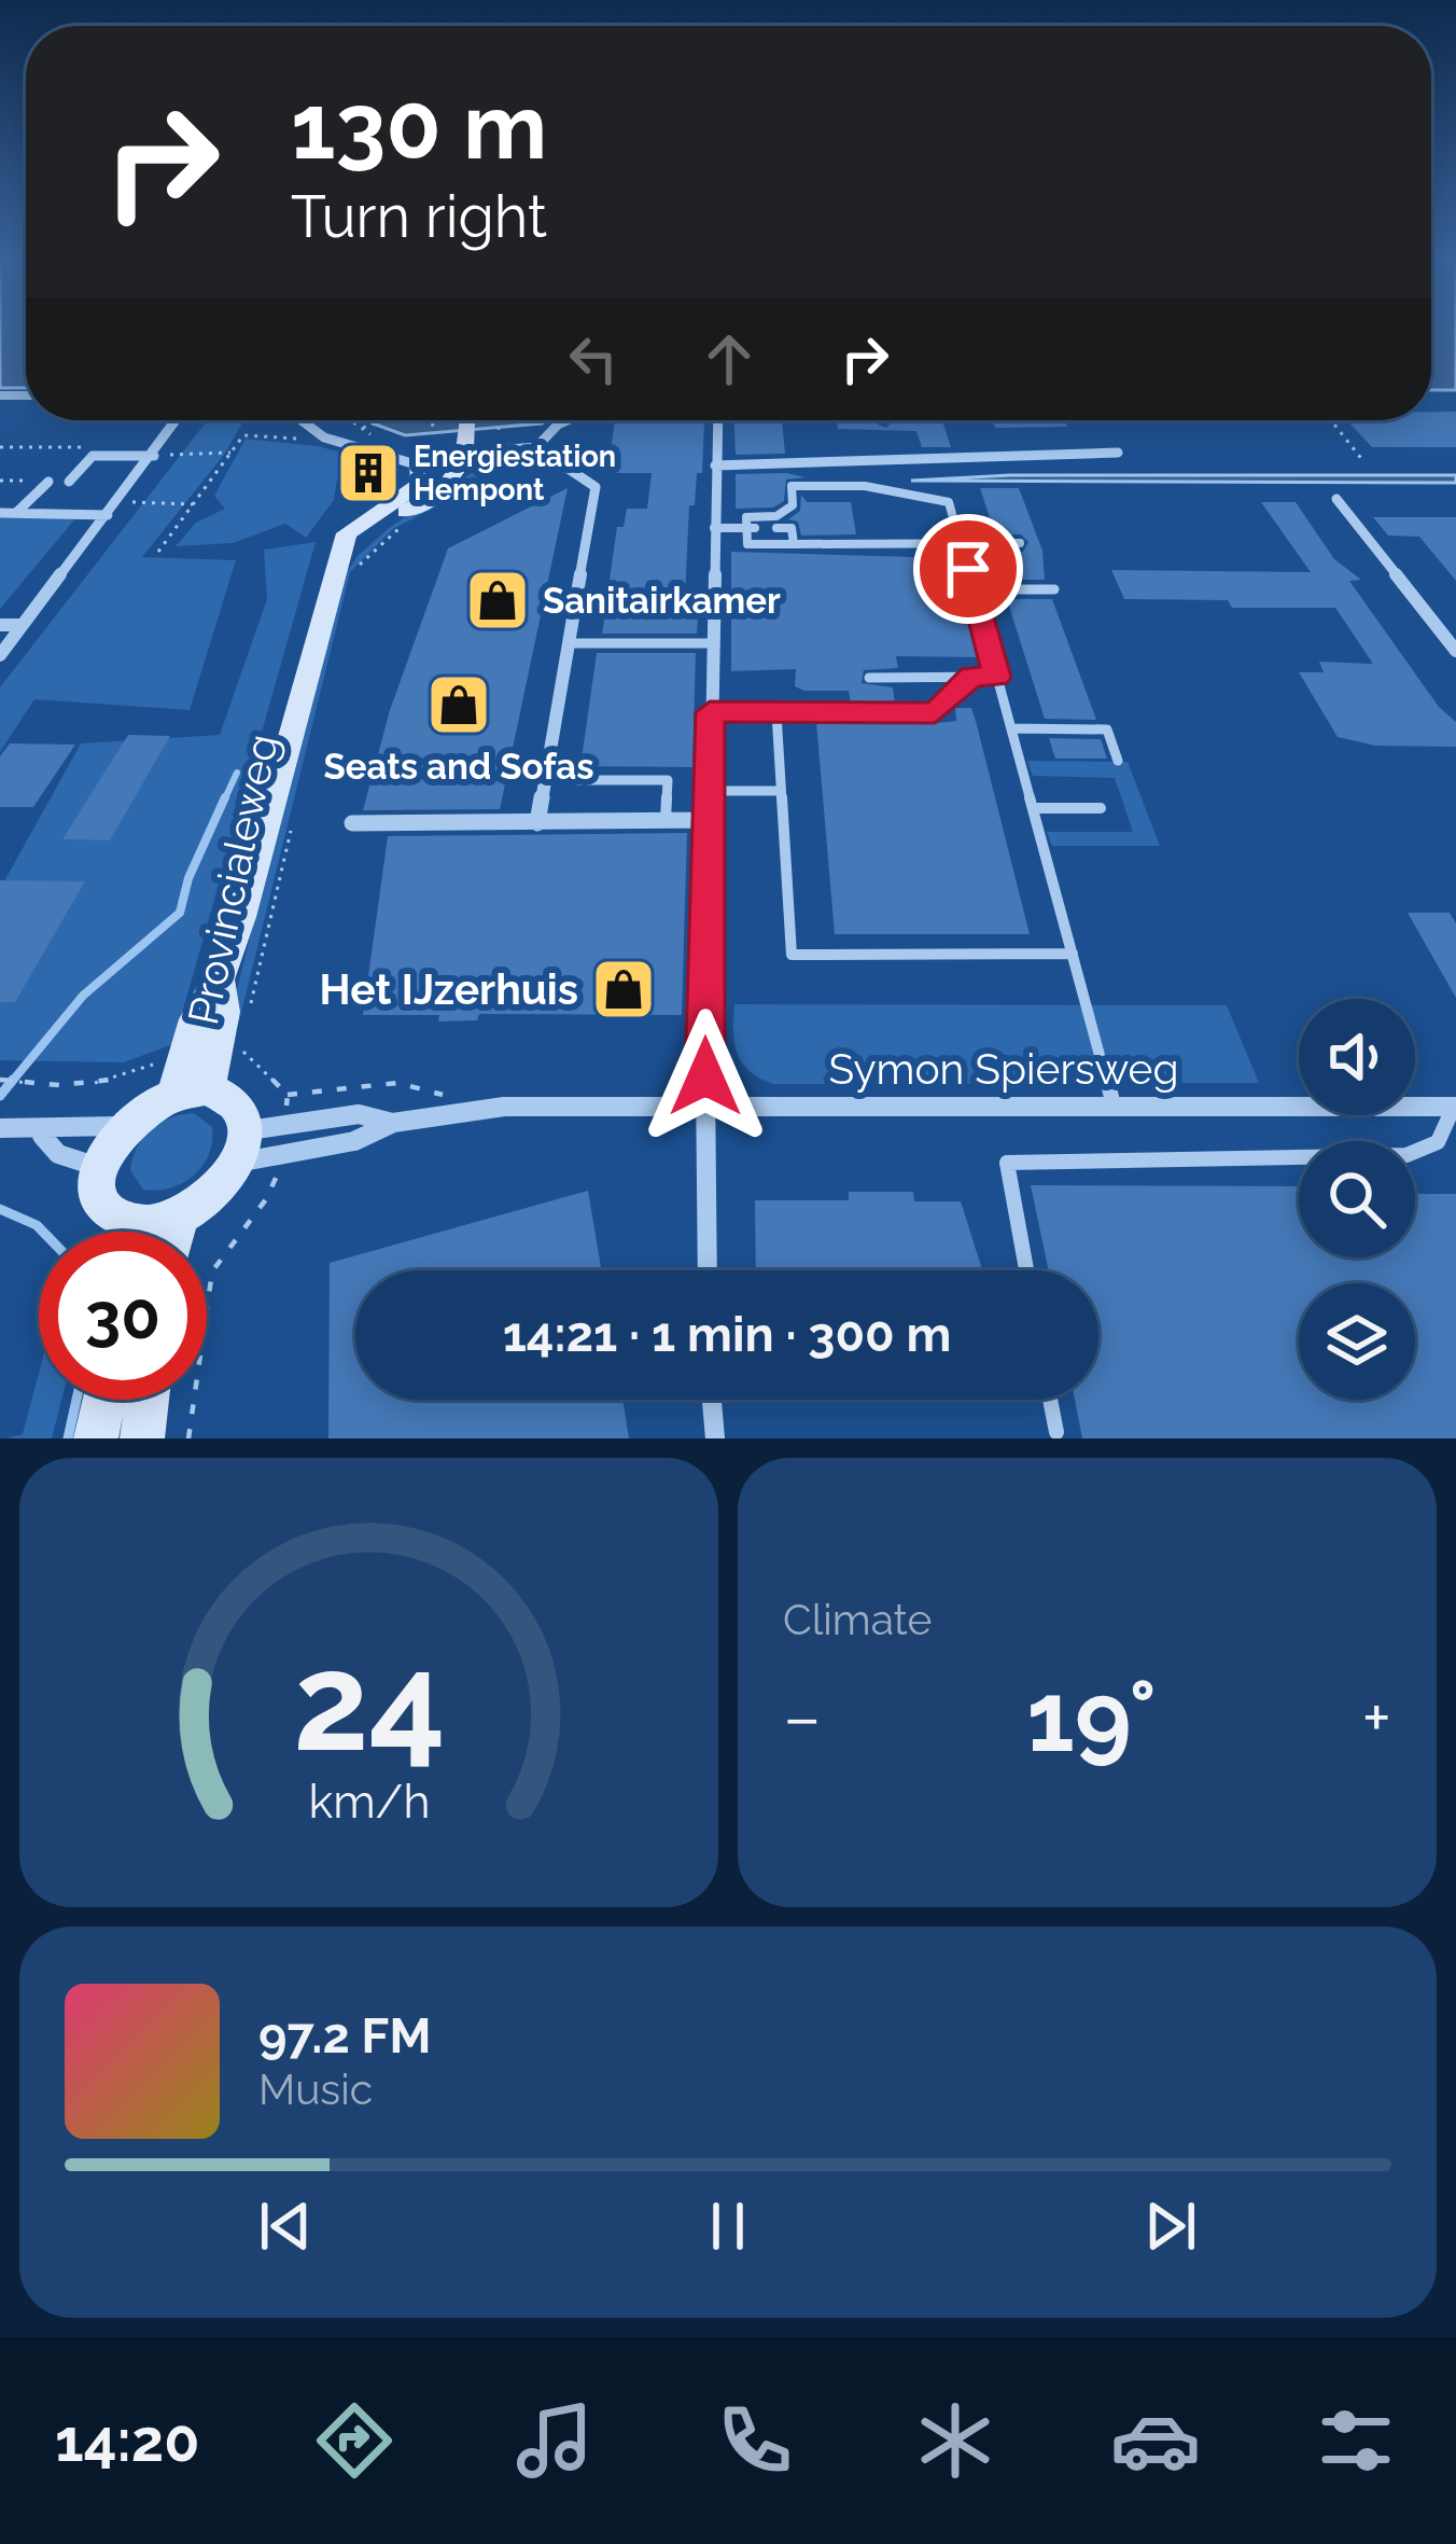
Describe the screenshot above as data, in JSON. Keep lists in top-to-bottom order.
{
  "streets": {
    "main road": ["Provincialeweg"],
    "street": ["Symon Spiersweg"]
  },
  "places": {
    "building": ["Energiestation Hempont"],
    "shop": ["Sanitairkamer", "Seats and Sofas", "Het IJzerhuis"]
  },
  "page": {
    "turn": ["130 m", "Turn right"],
    "limit": "30",
    "trip": "14:21 · 1 min · 300 m",
    "tile": "Climate",
    "heat": ["−", "19°", "+"],
    "song": ["97.2 FM", "Music"],
    "tabs": "14:20",
    "gauge": ["24", "km/h"]
  }
}
